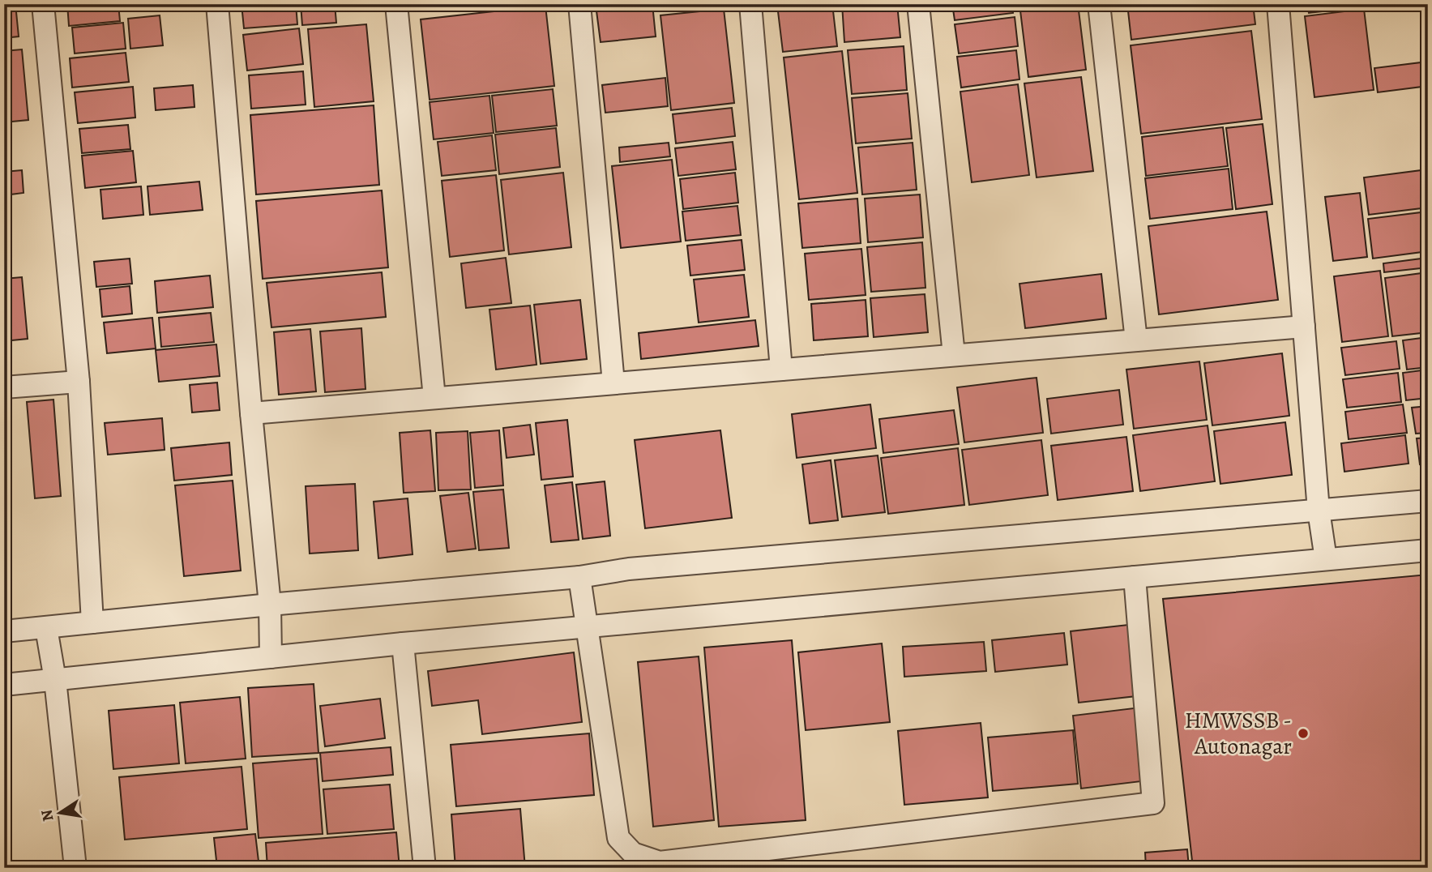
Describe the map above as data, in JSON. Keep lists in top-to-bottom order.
{
  "places": ["HMWSSB - Autonagar"],
  "north": "left"
}
